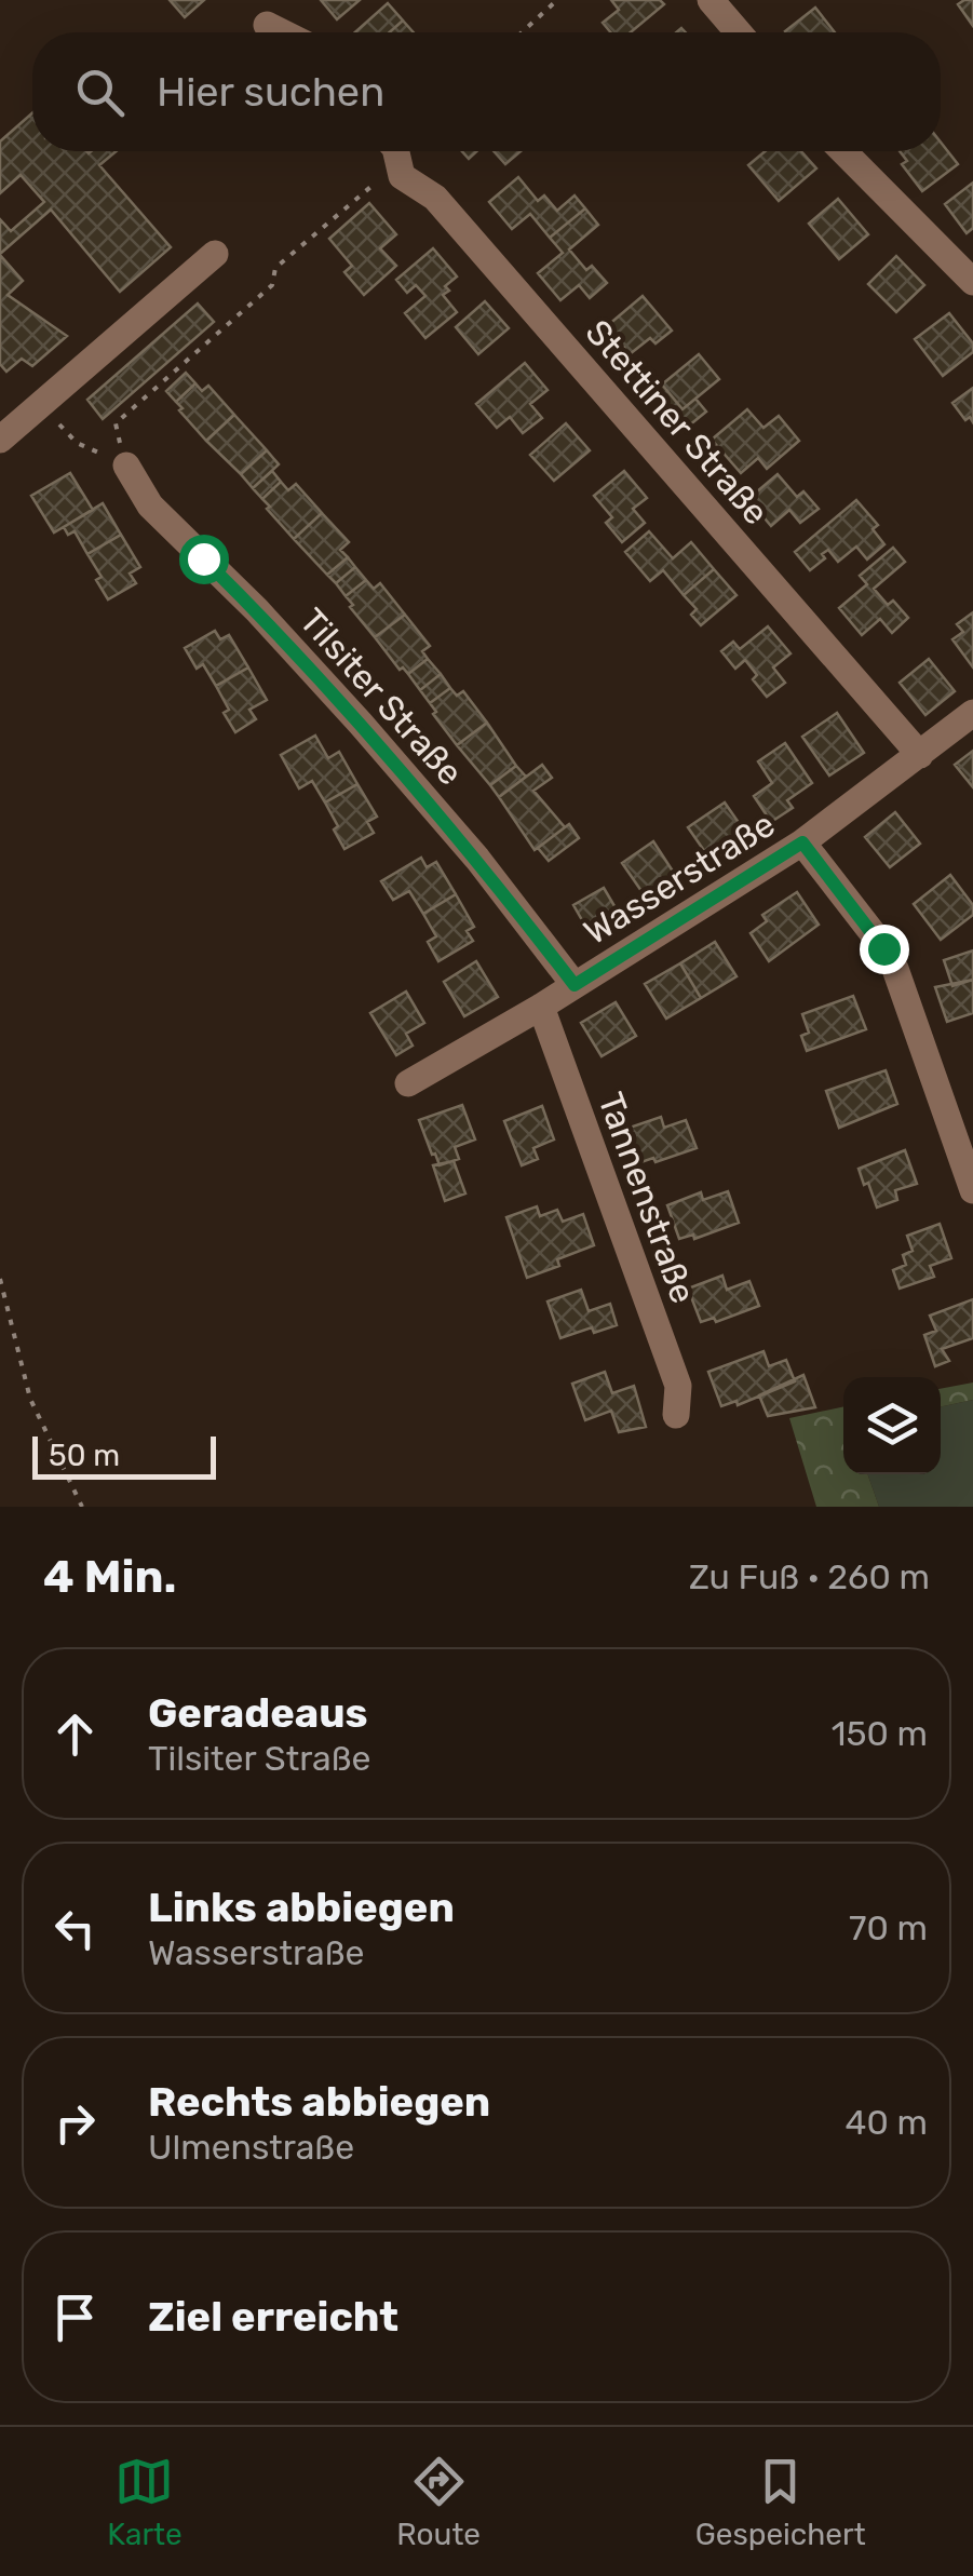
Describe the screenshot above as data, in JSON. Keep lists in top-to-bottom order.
{
  "streets": {
    "street": [
      "Stettiner Straße",
      "Tilsiter Straße",
      "Wasserstraße",
      "Tannenstraße"
    ]
  },
  "crossings": [
    ["Stettiner Straße", "Wasserstraße"],
    ["Tilsiter Straße", "Wasserstraße"],
    ["Wasserstraße", "Tannenstraße"]
  ],
  "scale_bar": "50 m",
  "page": {
    "search": "Hier suchen",
    "scale": "50 m",
    "heading": ["4 Min.", "Zu Fuß · 260 m"],
    "list": [
      ["Geradeaus", "Tilsiter Straße", "150 m"],
      ["Links abbiegen", "Wasserstraße", "70 m"],
      ["Rechts abbiegen", "Ulmenstraße", "40 m"],
      "Ziel erreicht"
    ],
    "nav": ["Karte", "Route", "Gespeichert"]
  }
}
